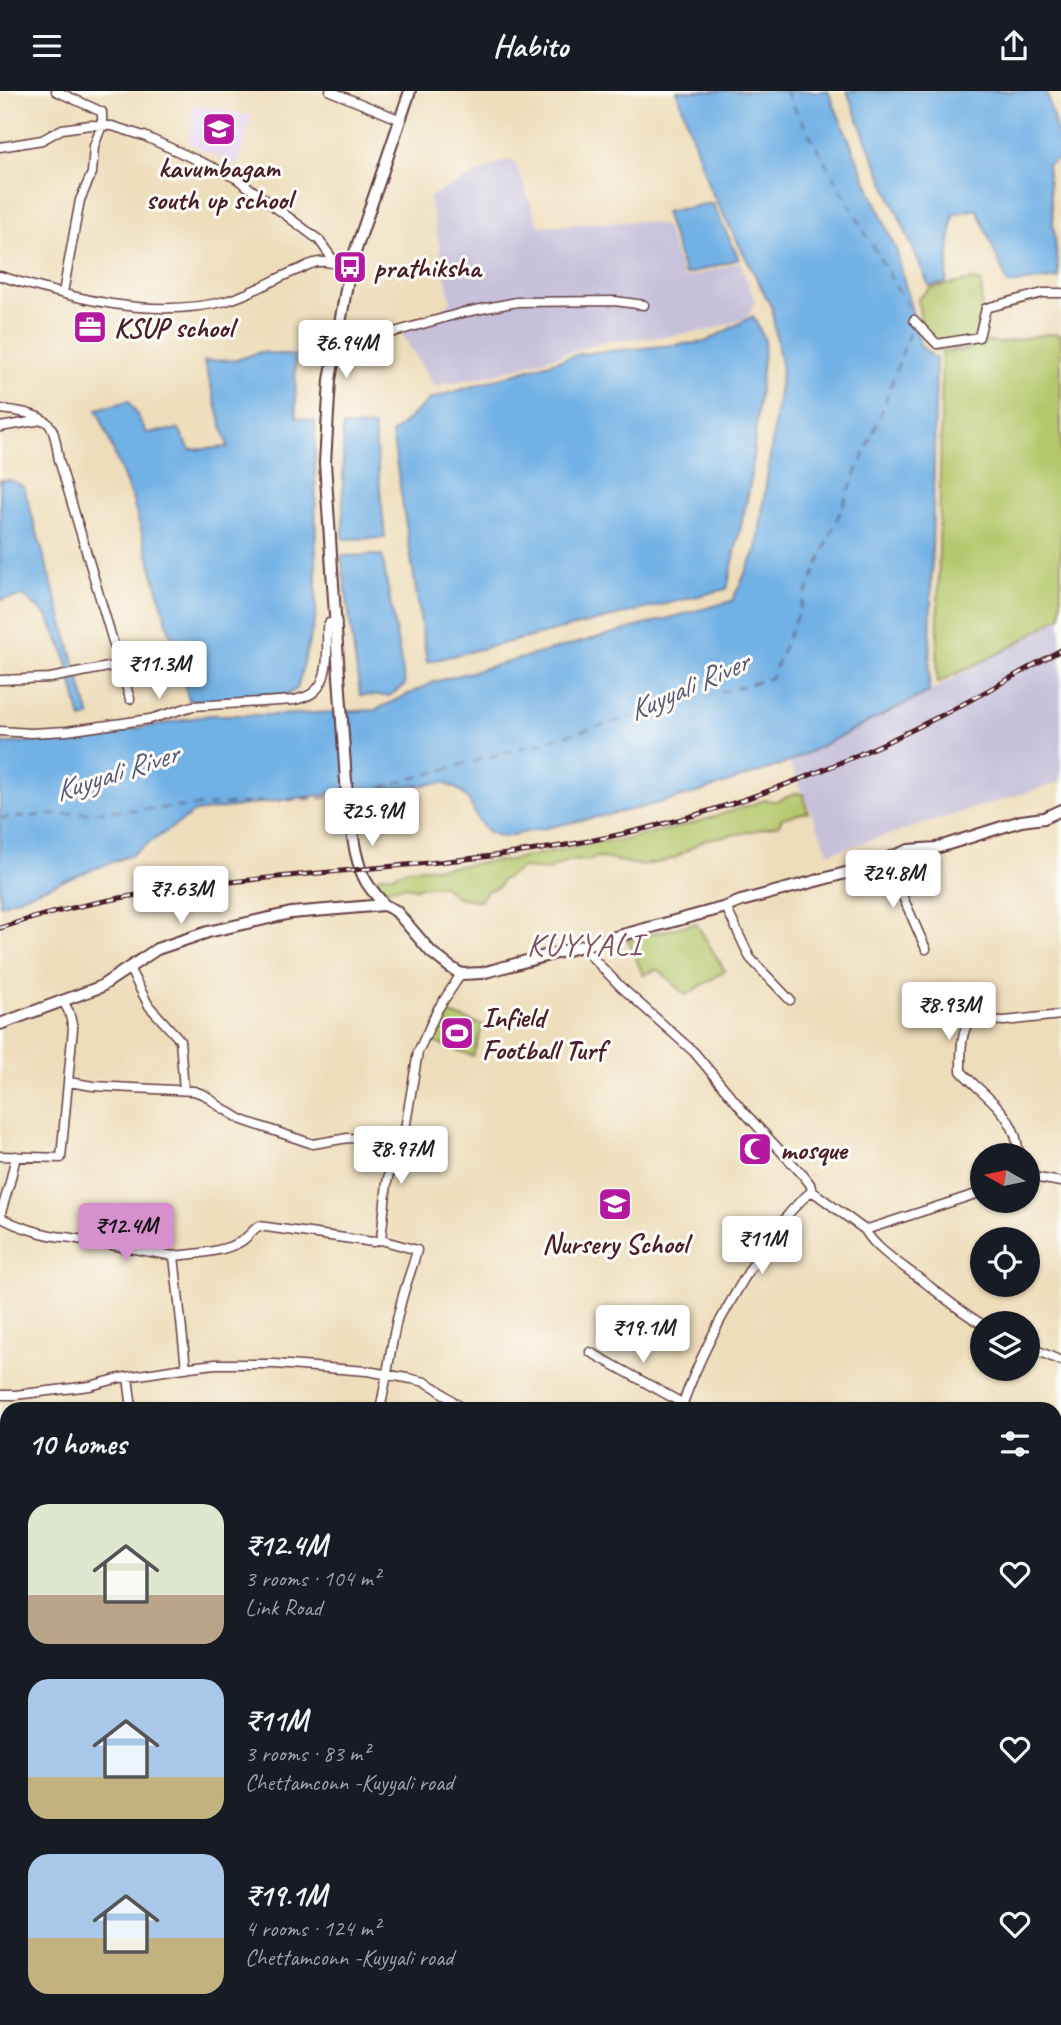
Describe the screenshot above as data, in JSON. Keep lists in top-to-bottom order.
{
  "districts": ["KUYYALI"],
  "water": ["Kuyyali River"],
  "places": {
    "school or university": ["kavumbagam south up school", "Nursery School"],
    "bus stop": ["prathiksha"],
    "office": ["KSUP school"],
    "sports": ["Infield Football Turf"],
    "mosque": ["mosque"]
  },
  "north": "left",
  "page": {
    "header": "Habito",
    "price": [
      "₹6.94M",
      "₹11.3M",
      "₹25.9M",
      "₹24.8M",
      "₹7.63M",
      "₹8.93M",
      "₹8.97M",
      "₹12.4M",
      "₹11M",
      "₹19.1M"
    ],
    "heading": "10 homes",
    "list": [
      {
        "name": "₹12.4M",
        "note": "3 rooms · 104 m² · Link Road"
      },
      {
        "name": "₹11M",
        "note": "3 rooms · 83 m² · Chettamconn -Kuyyali road"
      },
      {
        "name": "₹19.1M",
        "note": "4 rooms · 124 m² · Chettamconn -Kuyyali road"
      }
    ]
  }
}
